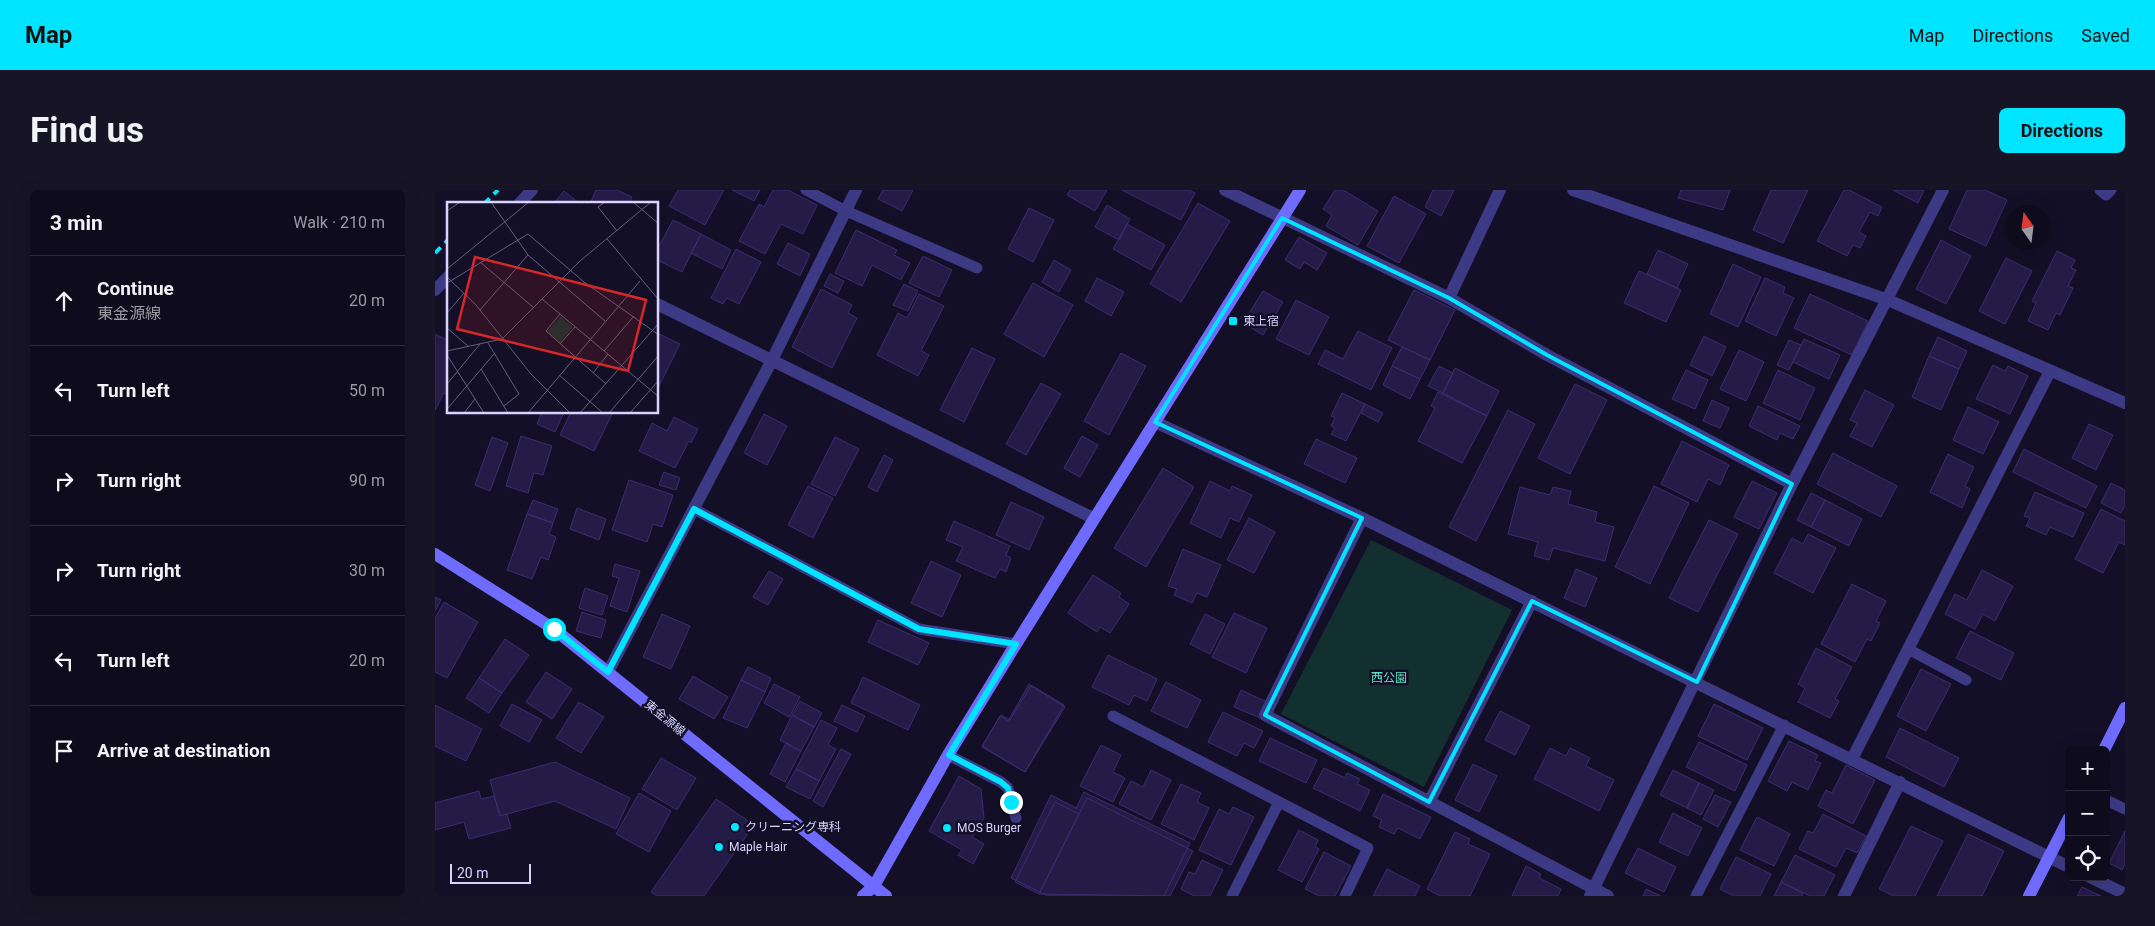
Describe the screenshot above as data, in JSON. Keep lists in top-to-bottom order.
{
  "streets": {
    "street": ["東金源線"]
  },
  "parks": ["西公園"],
  "places": {
    "transit": ["東上宿"],
    "other": ["クリーニング専科", "MOS Burger", "Maple Hair"]
  },
  "scale_bar": "20 m",
  "north": "top",
  "page": {
    "header": "Map",
    "nav": ["Map", "Directions", "Saved"],
    "buttons": "Directions",
    "title": "Find us",
    "heading": ["3 min", "Walk · 210 m"],
    "list": [
      ["Continue", "東金源線", "20 m"],
      ["Turn left", "50 m"],
      ["Turn right", "90 m"],
      ["Turn right", "30 m"],
      ["Turn left", "20 m"],
      "Arrive at destination"
    ],
    "map_buttons": ["+", "−"],
    "scale": "20 m"
  }
}
